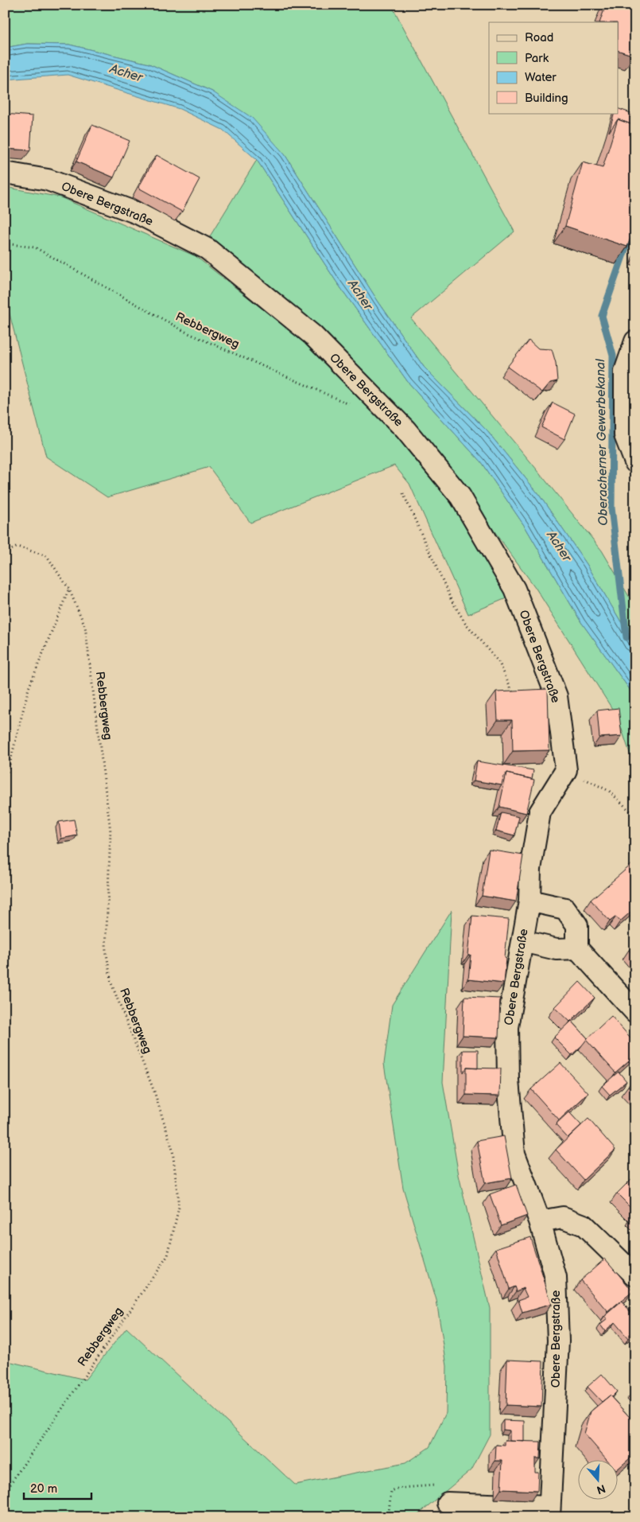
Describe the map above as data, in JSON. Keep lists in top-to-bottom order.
{
  "streets": {
    "street": ["Obere Bergstraße"],
    "path": ["Rebbergweg"]
  },
  "water": ["Acher", "Oberacherner Gewerbekanal"],
  "legend": [
    "Road",
    "Park",
    "Water",
    "Building"
  ],
  "scale_bar": "20 m",
  "north": "bottom"
}
